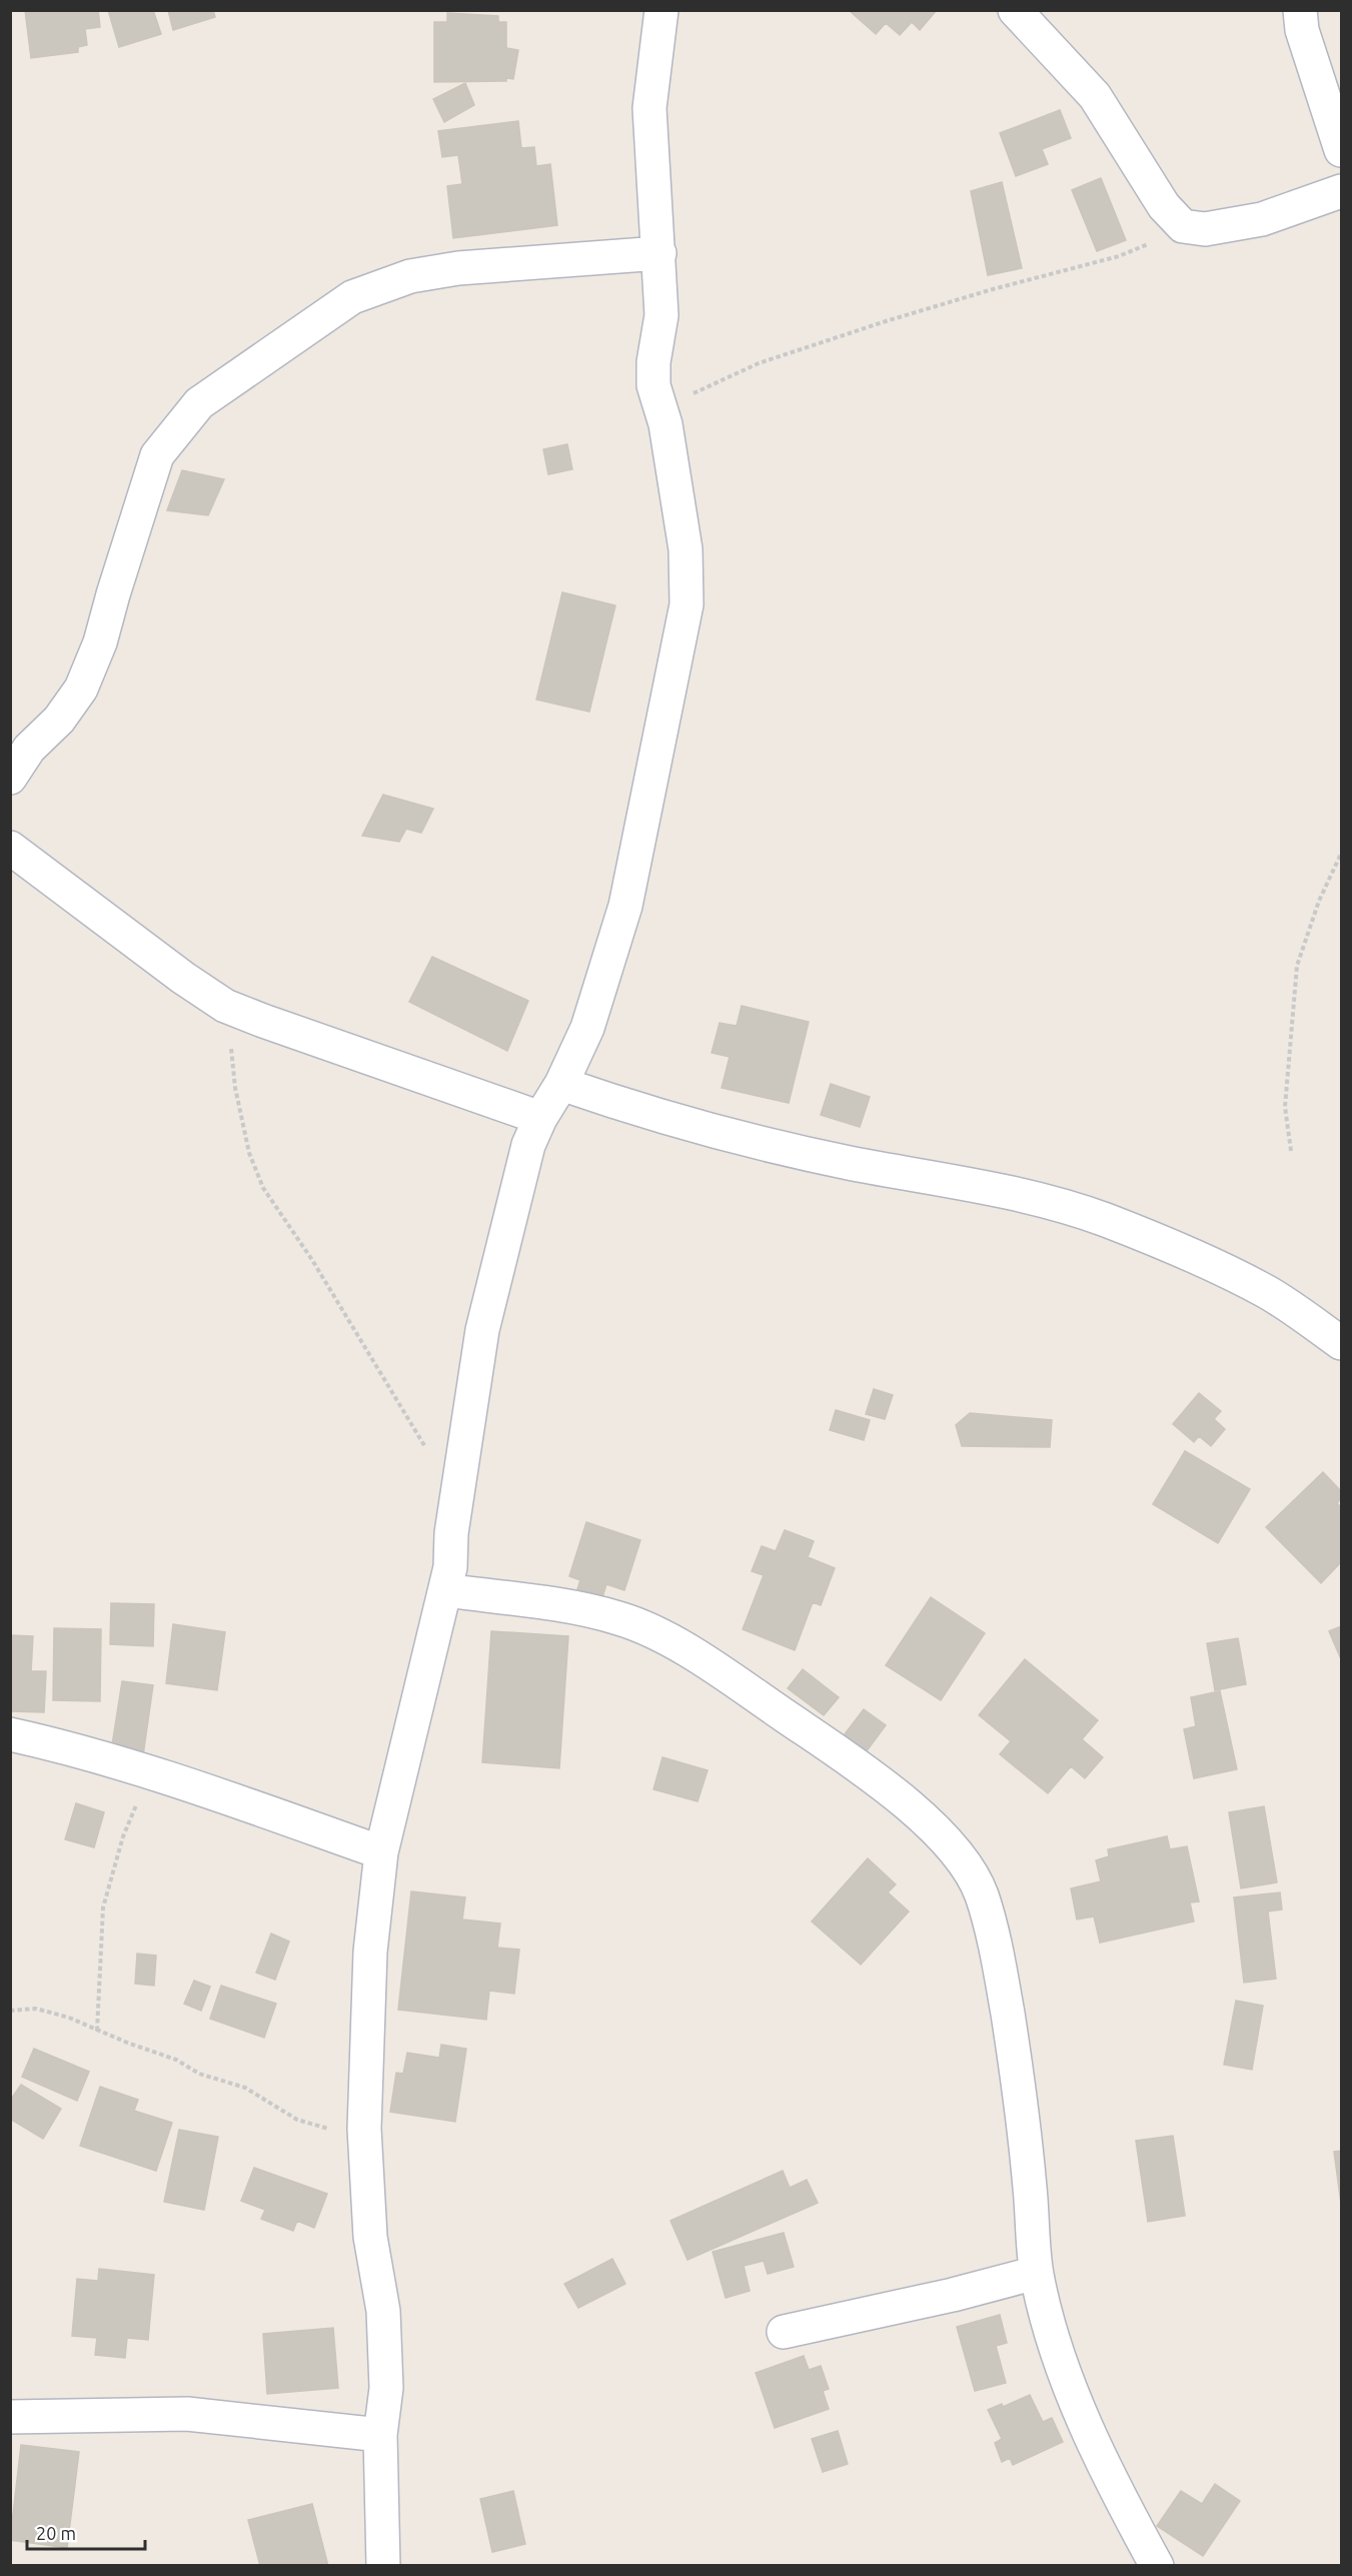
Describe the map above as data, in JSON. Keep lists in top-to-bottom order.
{
  "scale_bar": "20 m"
}
